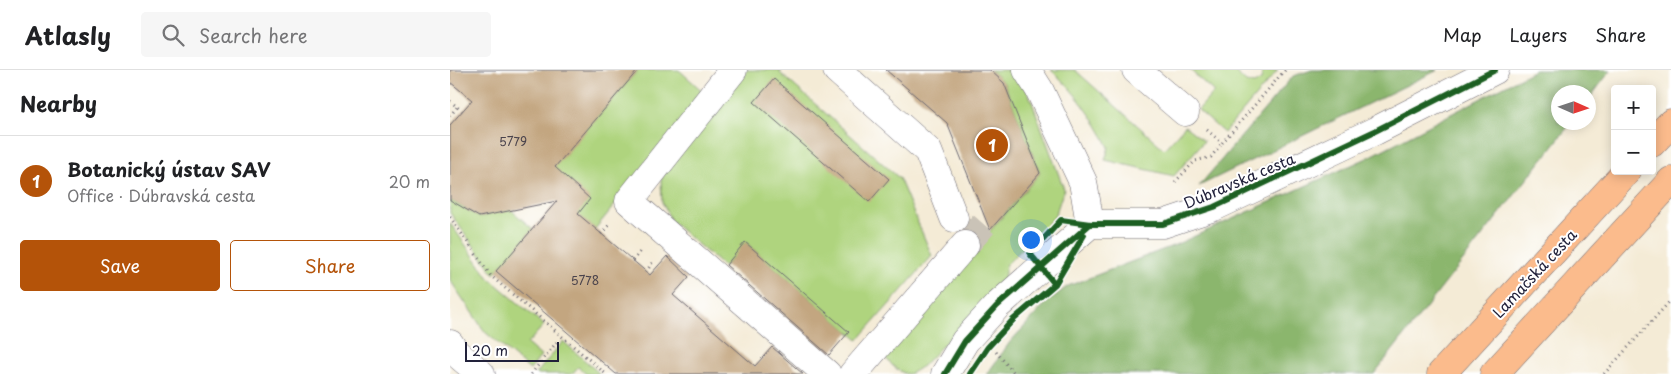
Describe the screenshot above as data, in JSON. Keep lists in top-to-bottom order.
{
  "streets": {
    "main road": ["Lamačská cesta"],
    "street": ["Dúbravská cesta"]
  },
  "house_numbers": ["5779", "5778"],
  "scale_bar": "20 m",
  "north": "right",
  "page": {
    "header": "Atlasly",
    "search": "Search here",
    "nav": ["Map", "Layers", "Share"],
    "heading": "Nearby",
    "map_buttons": ["+", "−"],
    "pins": "1",
    "list": [
      {
        "mark": "1",
        "name": "Botanický ústav SAV",
        "note": "Office · Dúbravská cesta",
        "value": "20 m"
      }
    ],
    "buttons": ["Save", "Share"],
    "scale": "20 m"
  }
}
